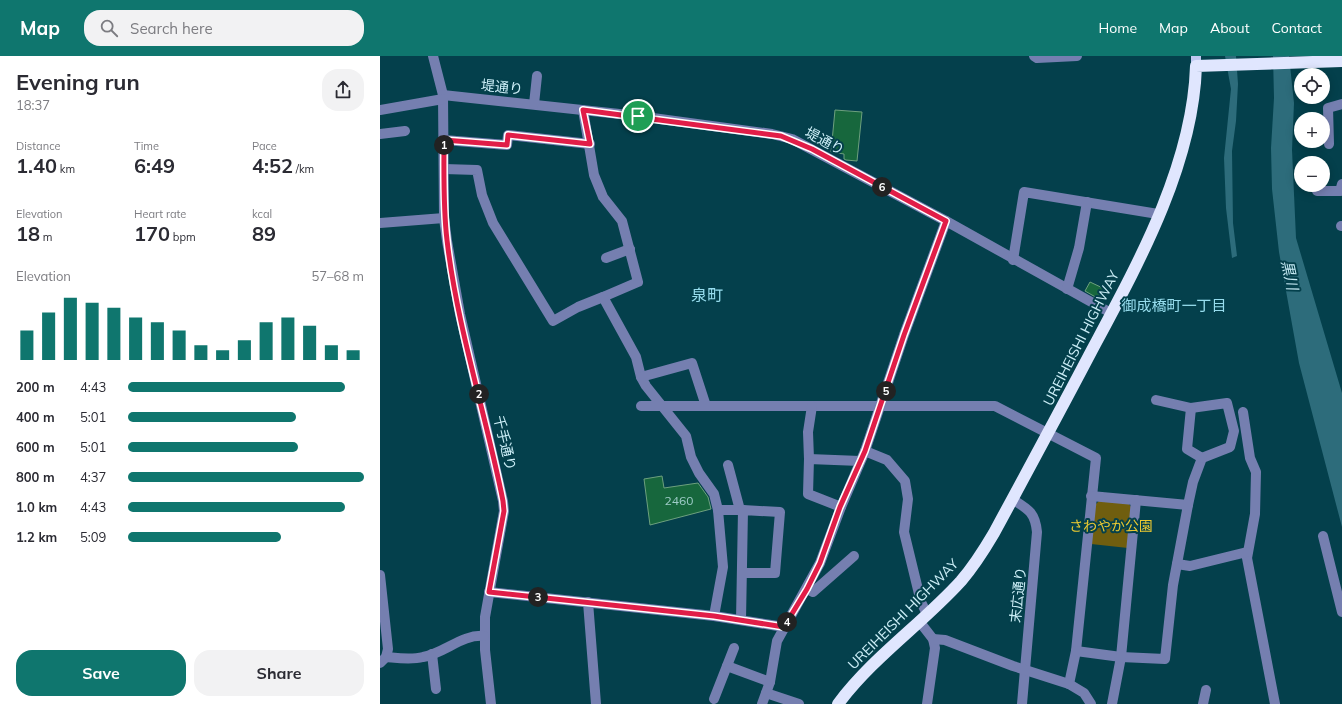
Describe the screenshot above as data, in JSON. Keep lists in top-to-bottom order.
{
  "streets": {
    "highway": ["UREIHEISHI HIGHWAY"],
    "street": ["堤通り", "千手通り", "末広通り"]
  },
  "crossings": [
    ["堤通り", "UREIHEISHI HIGHWAY"],
    ["堤通り", "千手通り"],
    ["UREIHEISHI HIGHWAY", "末広通り"]
  ],
  "districts": ["泉町", "御成橋町一丁目"],
  "water": ["黒川"],
  "parks": ["さわやか公園"],
  "house_numbers": ["2460"],
  "page": {
    "header": "Map",
    "search": "Search here",
    "nav": [
      "Home",
      "Map",
      "About",
      "Contact"
    ],
    "heading": ["Evening run", "18:37"],
    "map_buttons": ["+", "−"],
    "stats": [
      ["Distance", "1.40 km"],
      ["Time", "6:49"],
      ["Pace", "4:52 /km"],
      ["Elevation", "18 m"],
      ["Heart rate", "170 bpm"],
      ["kcal", "89"]
    ],
    "pins": [
      "1",
      "6",
      "5",
      "2",
      "3",
      "4"
    ],
    "chart": ["Elevation", "57–68 m"],
    "list": [
      {
        "name": "200 m",
        "note": "4:43"
      },
      {
        "name": "400 m",
        "note": "5:01"
      },
      {
        "name": "600 m",
        "note": "5:01"
      },
      {
        "name": "800 m",
        "note": "4:37"
      },
      {
        "name": "1.0 km",
        "note": "4:43"
      },
      {
        "name": "1.2 km",
        "note": "5:09"
      }
    ],
    "buttons": ["Save", "Share"]
  }
}
